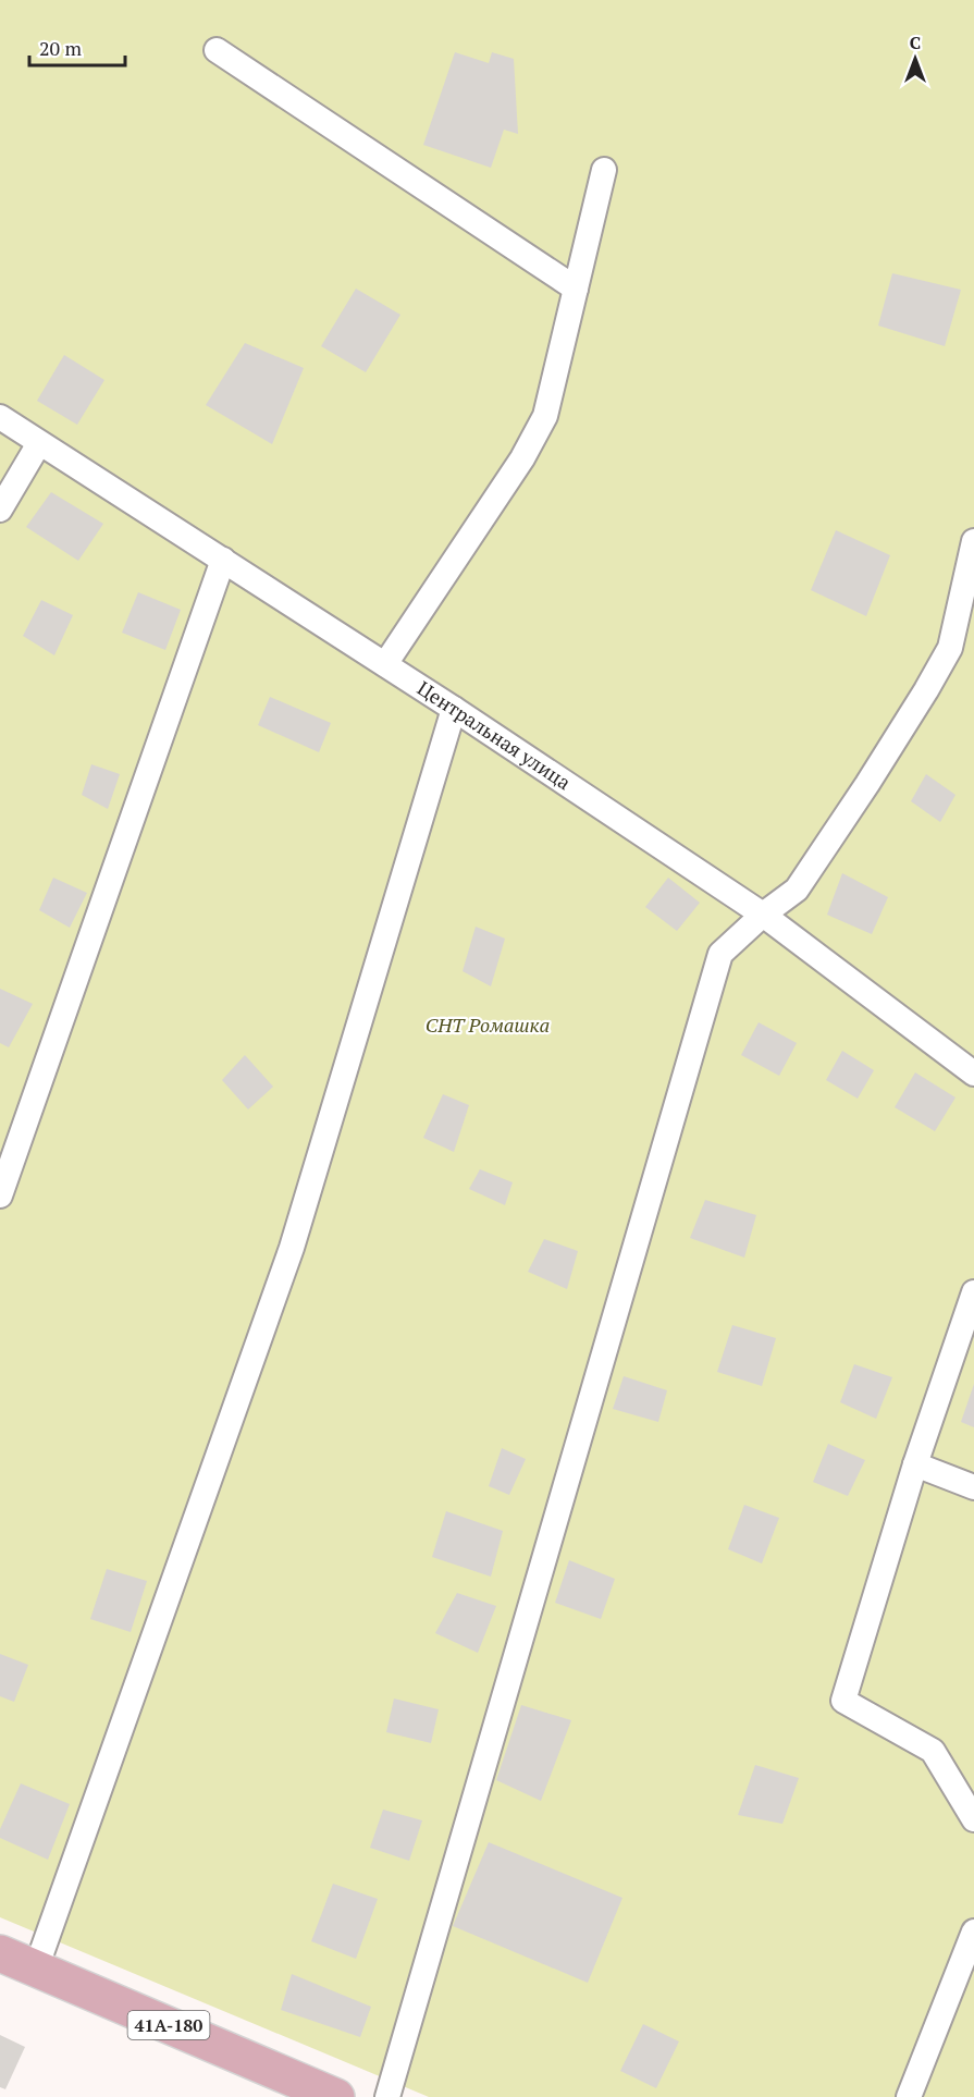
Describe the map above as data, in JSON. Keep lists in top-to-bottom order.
{
  "streets": {
    "main road": ["41А-180"],
    "street": ["Центральная улица"]
  },
  "parks": ["СНТ Ромашка"],
  "scale_bar": "20 m",
  "north": "top"
}
